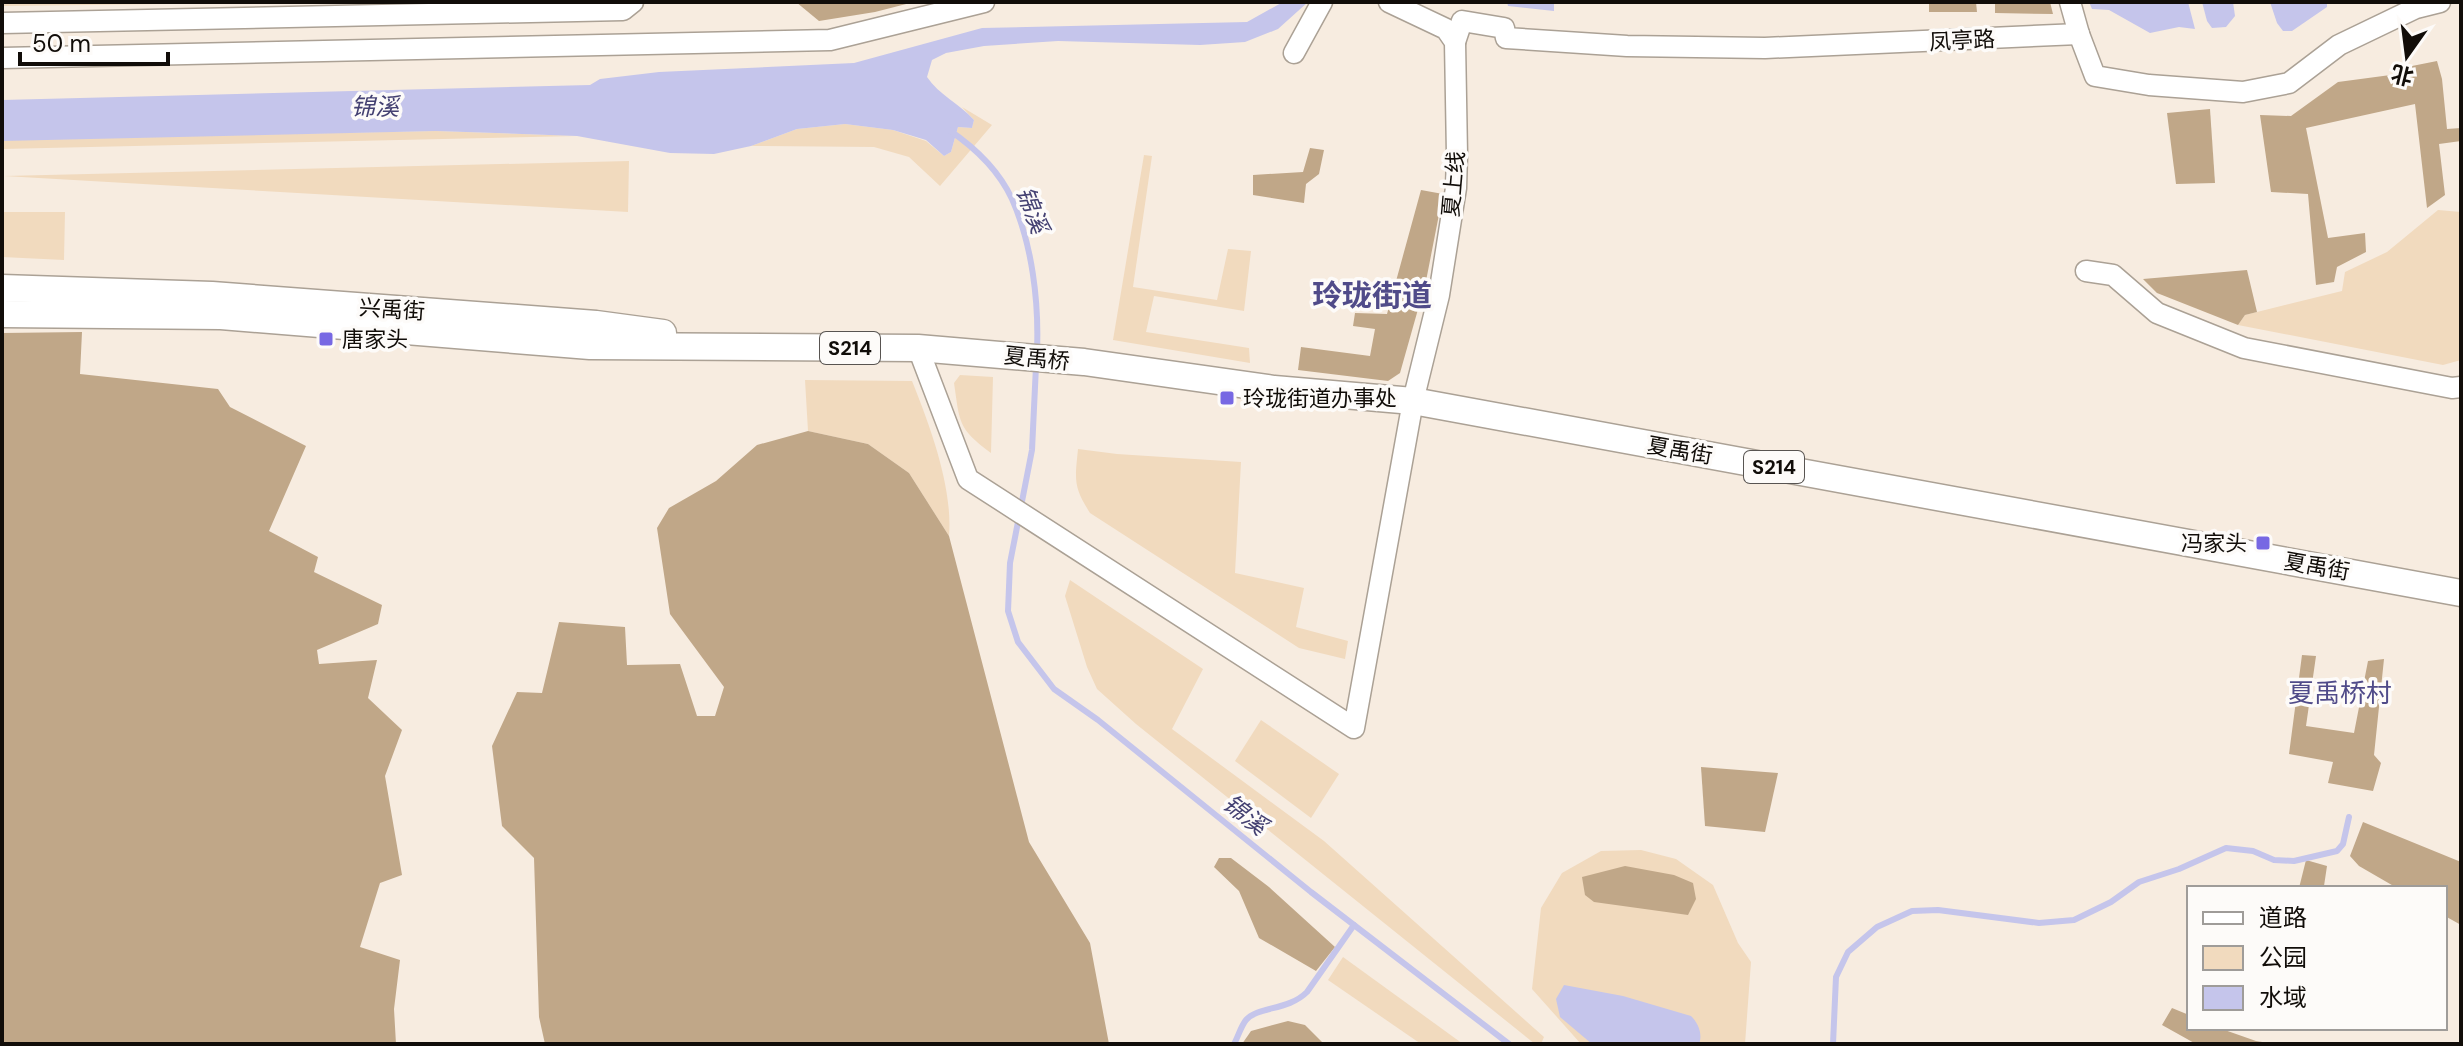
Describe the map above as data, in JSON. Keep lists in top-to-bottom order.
{
  "streets": {
    "main road": [
      "兴禹街",
      "S214",
      "夏禹桥",
      "夏禹街"
    ],
    "street": ["凤亭路", "夏上线"]
  },
  "crossings": [
    ["凤亭路", "夏上线"],
    ["夏上线", "兴禹街"],
    ["夏上线", "夏禹桥"],
    ["夏上线", "夏禹街"],
    ["兴禹街", "夏禹桥"],
    ["夏禹桥", "夏禹街"]
  ],
  "districts": ["玲珑街道", "夏禹桥村"],
  "water": ["锦溪"],
  "places": {
    "transit": ["唐家头", "玲珑街道办事处", "冯家头"]
  },
  "legend": ["道路", "公园", "水域"],
  "scale_bar": "50 m",
  "north": "bottom"
}
